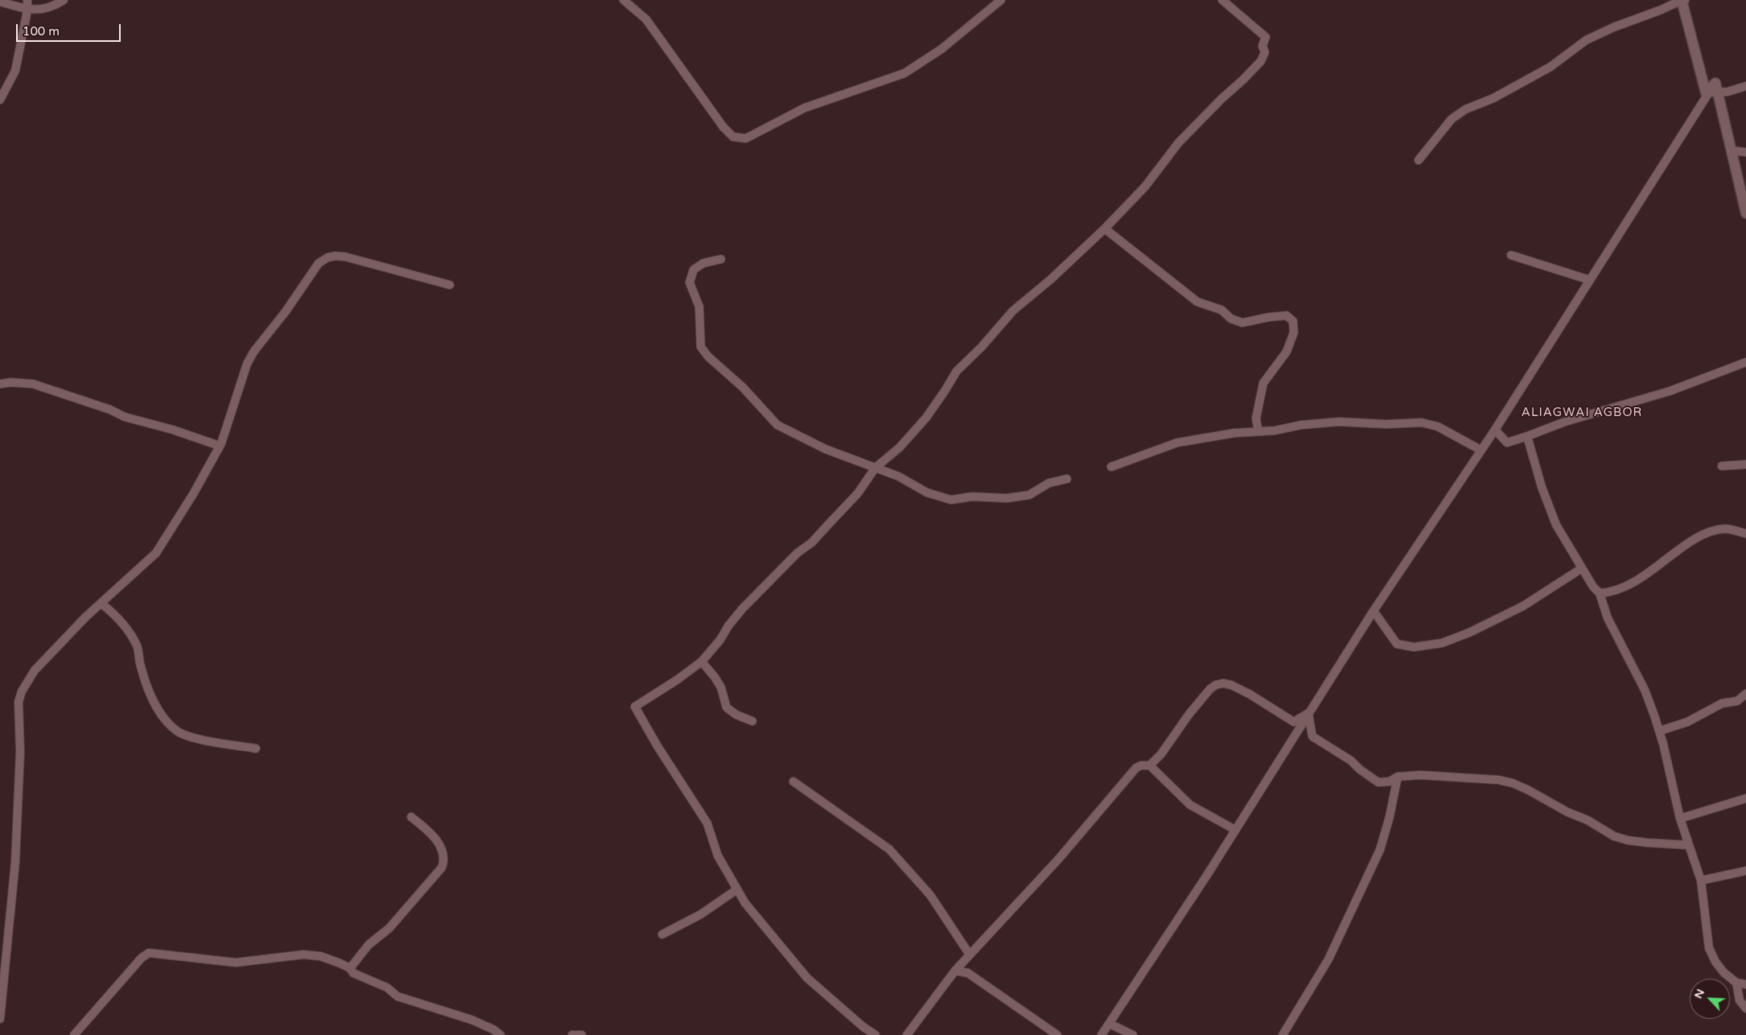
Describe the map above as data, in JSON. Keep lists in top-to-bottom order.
{
  "districts": ["ALIAGWAI AGBOR"],
  "scale_bar": "100 m",
  "north": "top left"
}
